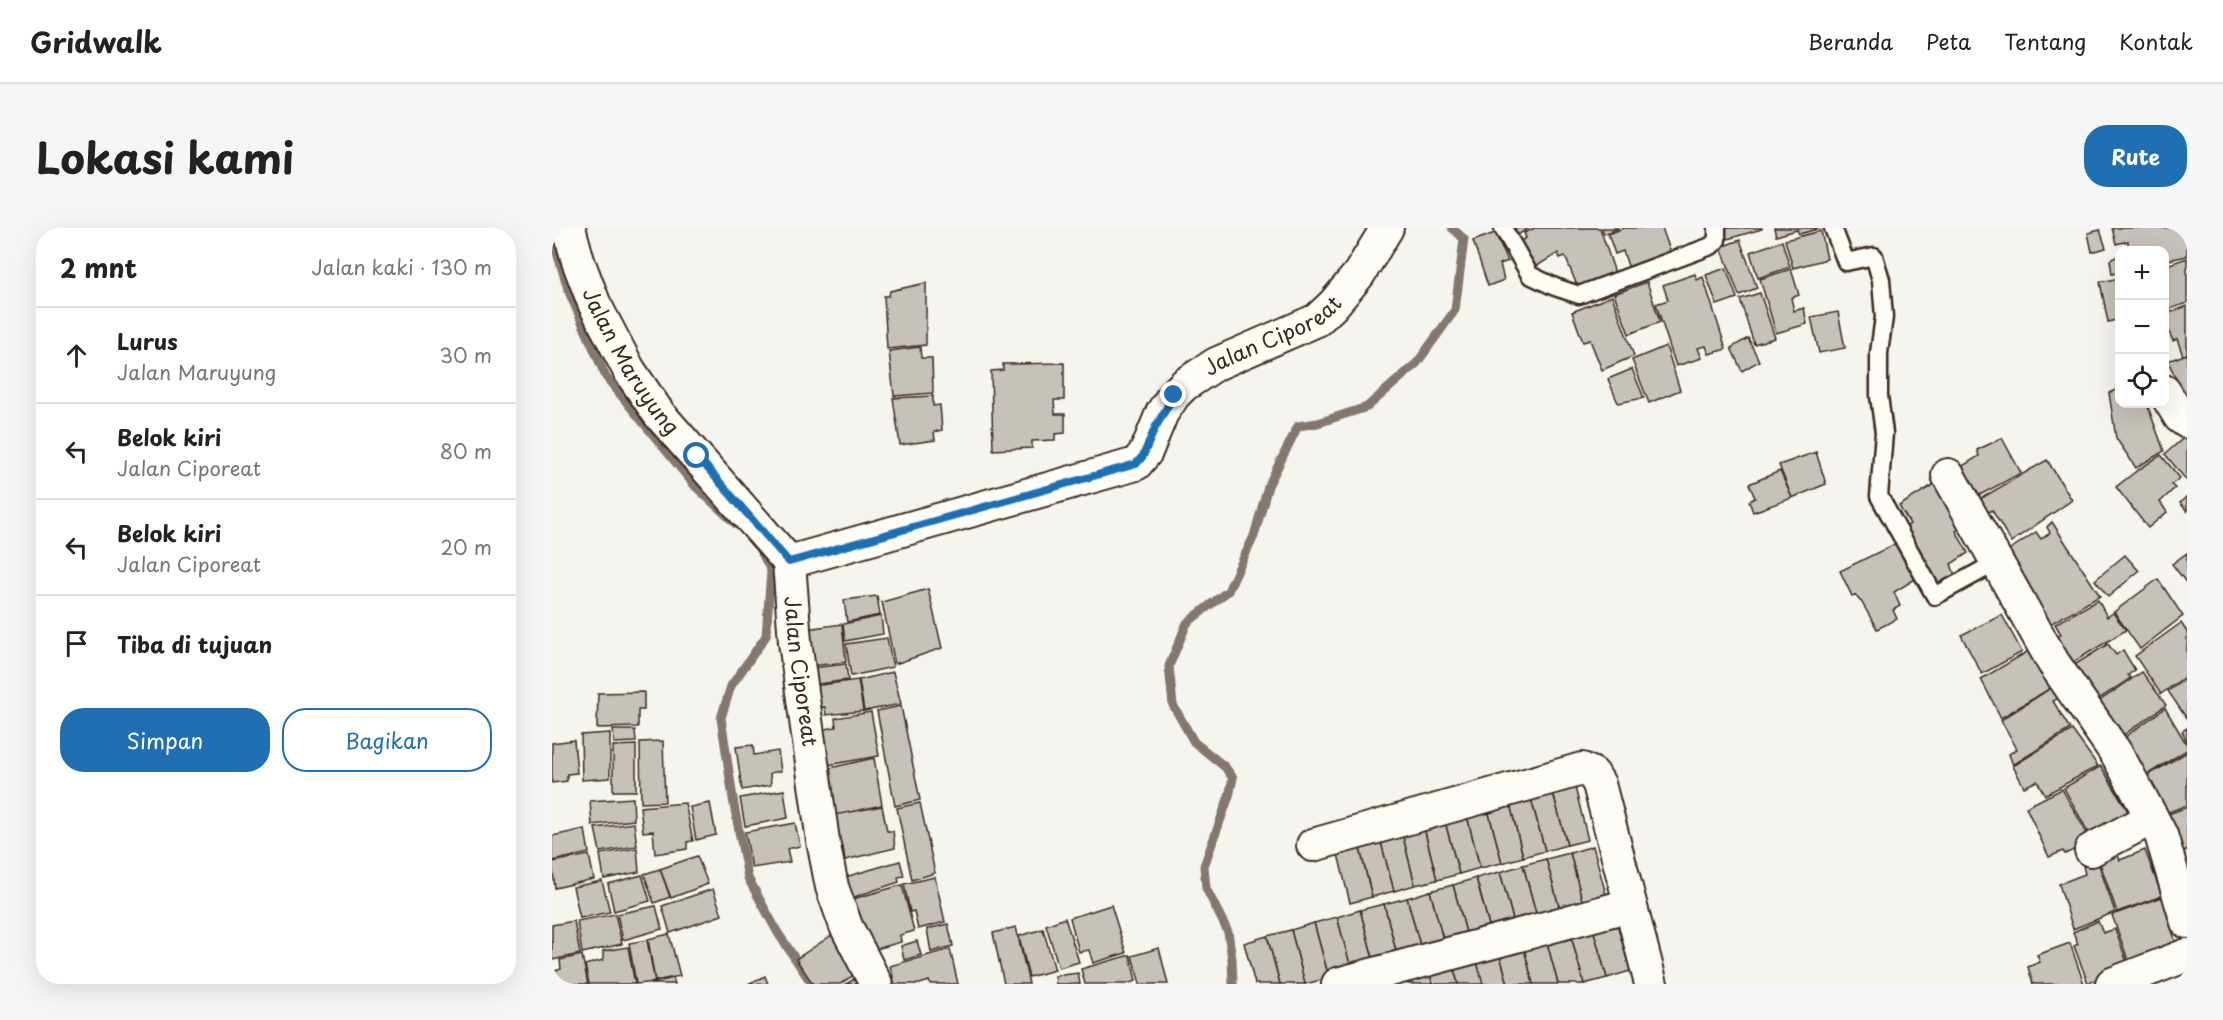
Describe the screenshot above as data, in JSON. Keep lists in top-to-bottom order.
{
  "streets": {
    "street": ["Jalan Ciporeat", "Jalan Maruyung"]
  },
  "crossings": [
    ["Jalan Ciporeat", "Jalan Maruyung"]
  ],
  "page": {
    "header": "Gridwalk",
    "nav": [
      "Beranda",
      "Peta",
      "Tentang",
      "Kontak"
    ],
    "title": "Lokasi kami",
    "buttons": [
      "Rute",
      ["Simpan", "Bagikan"]
    ],
    "heading": ["2 mnt", "Jalan kaki · 130 m"],
    "map_buttons": ["+", "−"],
    "list": [
      ["Lurus", "Jalan Maruyung", "30 m"],
      ["Belok kiri", "Jalan Ciporeat", "80 m"],
      ["Belok kiri", "Jalan Ciporeat", "20 m"],
      "Tiba di tujuan"
    ]
  }
}
